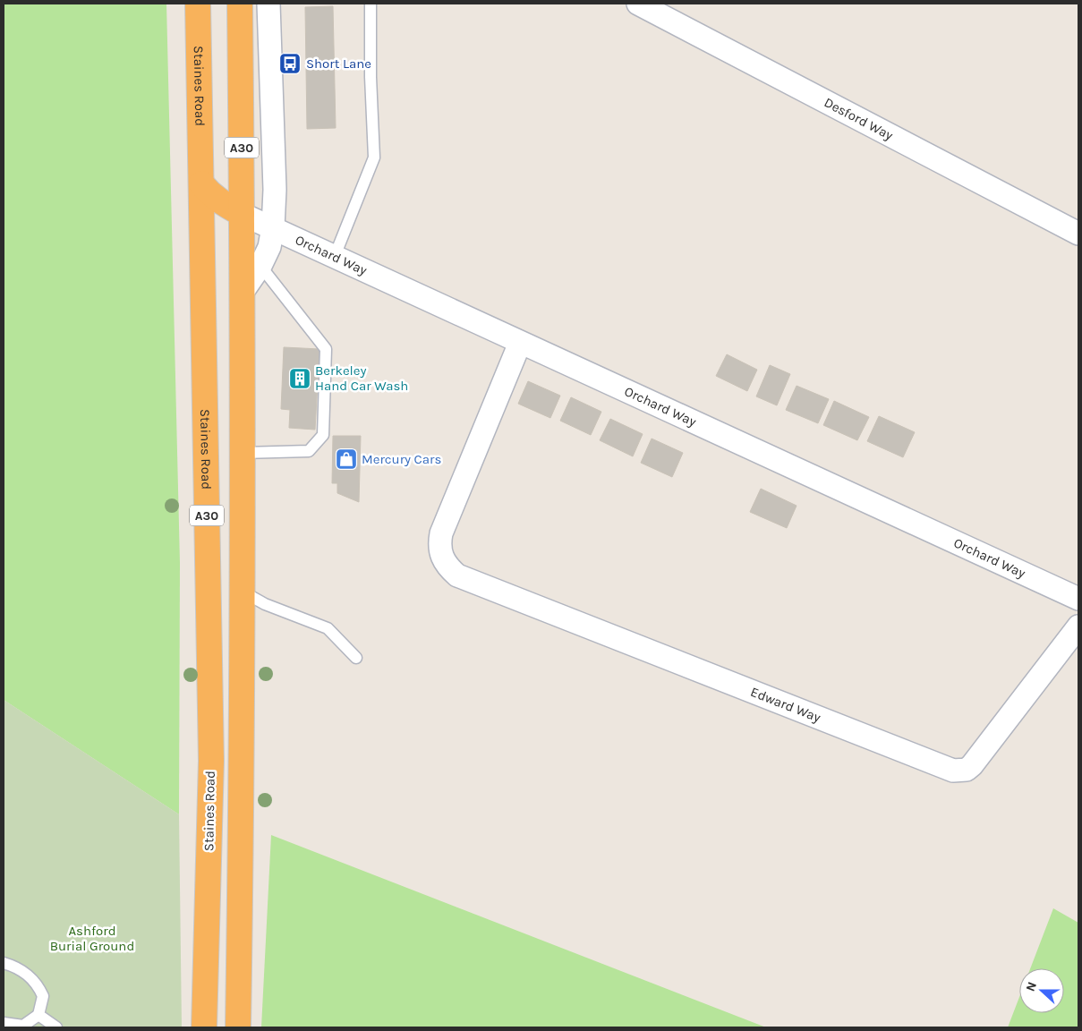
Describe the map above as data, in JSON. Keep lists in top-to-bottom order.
{
  "streets": {
    "highway": ["Staines Road", "A30"],
    "street": ["Desford Way", "Orchard Way", "Edward Way"]
  },
  "crossings": [
    ["A30", "Orchard Way"],
    ["Orchard Way", "Edward Way"]
  ],
  "parks": ["Ashford Burial Ground"],
  "places": {
    "bus stop": ["Short Lane"],
    "building": ["Berkeley Hand Car Wash"],
    "shop": ["Mercury Cars"]
  },
  "north": "left"
}
